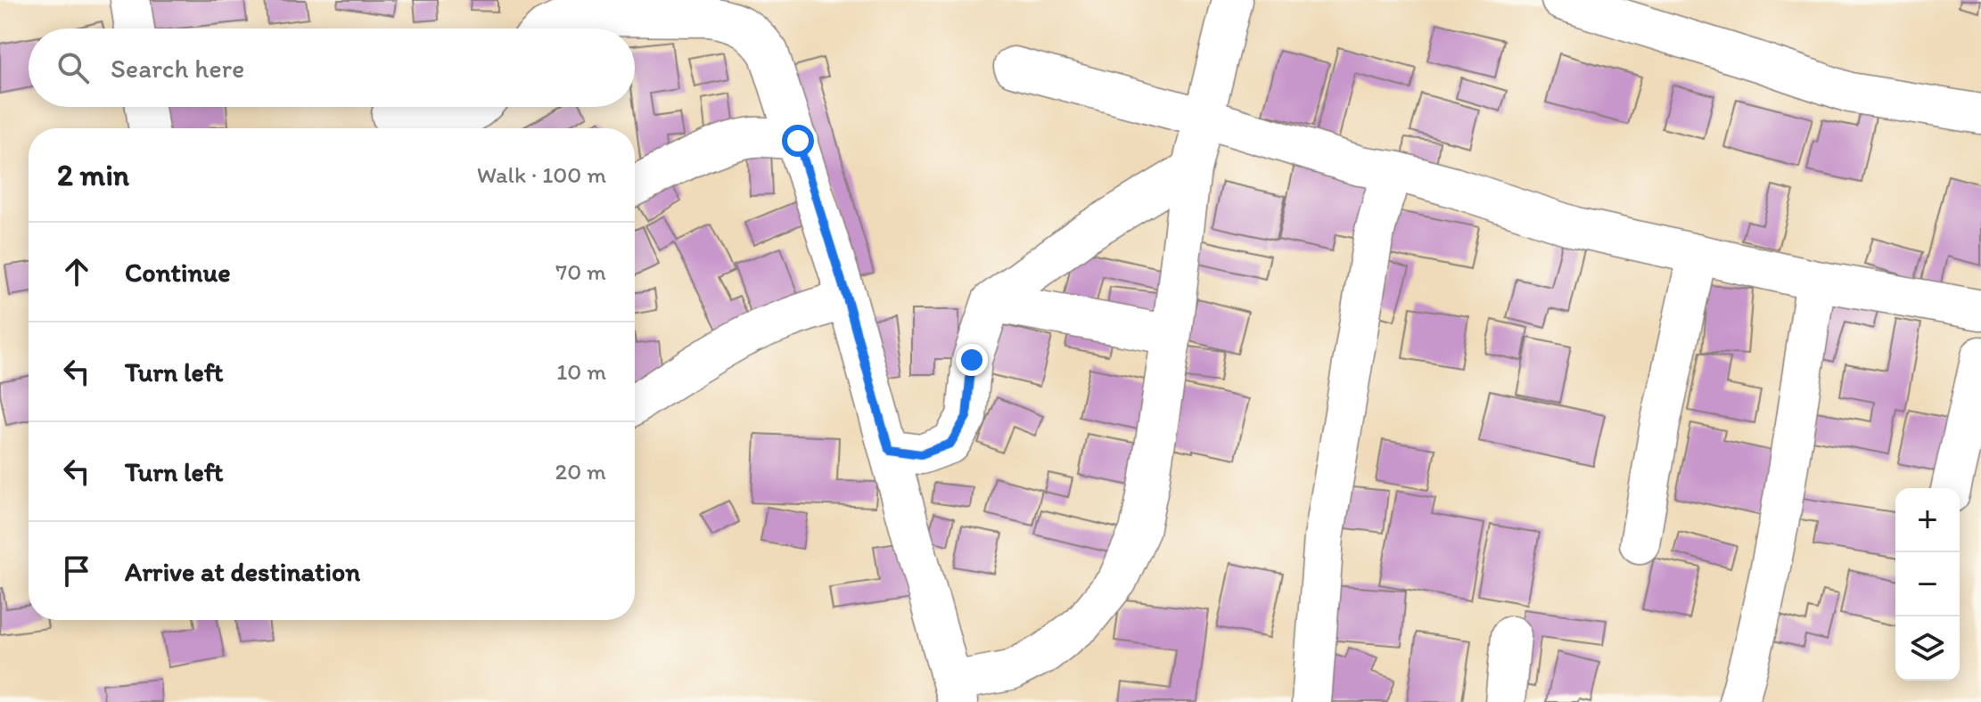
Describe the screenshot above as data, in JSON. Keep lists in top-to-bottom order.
{
  "page": {
    "search": "Search here",
    "heading": ["2 min", "Walk · 100 m"],
    "list": [
      ["Continue", "70 m"],
      ["Turn left", "10 m"],
      ["Turn left", "20 m"],
      "Arrive at destination"
    ],
    "map_buttons": ["+", "−"]
  }
}
